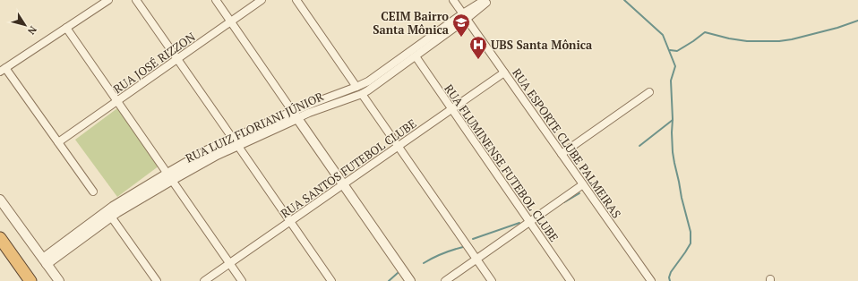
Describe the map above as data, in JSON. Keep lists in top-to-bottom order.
{
  "streets": {
    "street": [
      "RUA JOSÉ RIZZON",
      "RUA LUIZ FLORIANI JÚNIOR",
      "RUA ESPORTE CLUBE PALMEIRAS",
      "RUA FLUMINENSE FUTEBOL CLUBE",
      "RUA SANTOS FUTEBOL CLUBE"
    ]
  },
  "crossings": [
    ["RUA LUIZ FLORIANI JÚNIOR", "RUA ESPORTE CLUBE PALMEIRAS"],
    ["RUA LUIZ FLORIANI JÚNIOR", "RUA FLUMINENSE FUTEBOL CLUBE"],
    ["RUA ESPORTE CLUBE PALMEIRAS", "RUA SANTOS FUTEBOL CLUBE"],
    ["RUA FLUMINENSE FUTEBOL CLUBE", "RUA SANTOS FUTEBOL CLUBE"]
  ],
  "places": {
    "school or university": ["CEIM Bairro Santa Mônica"],
    "hospital": ["UBS Santa Mônica"]
  },
  "north": "bottom right"
}
